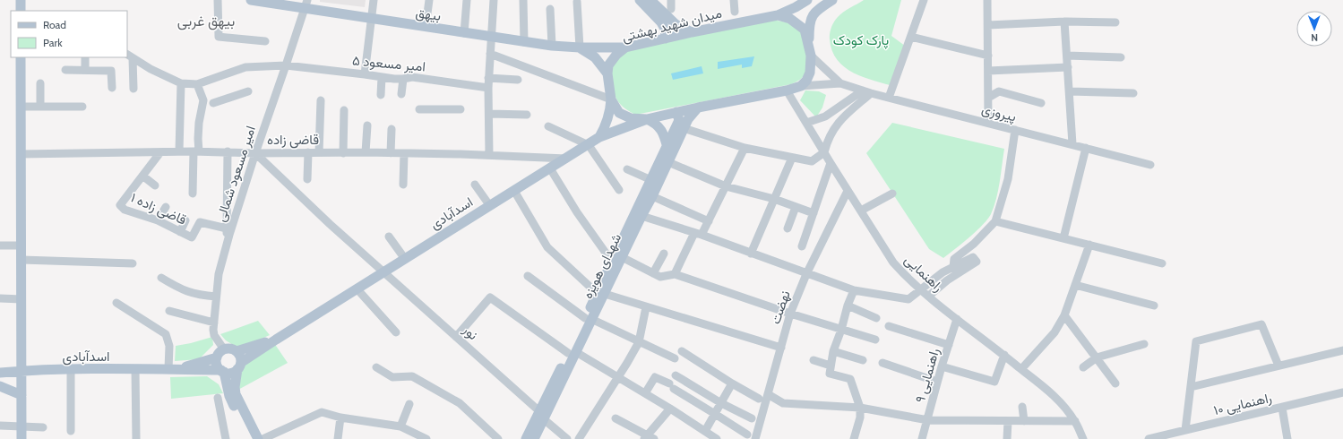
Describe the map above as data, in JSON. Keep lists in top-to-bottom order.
{
  "streets": {
    "main road": [
      "بیهق",
      "میدان شهید بهشتی",
      "اسدآبادی",
      "شهدای هویزه"
    ],
    "street": [
      "امیر مسعود ۵",
      "پیروزی",
      "قاضی زاده",
      "امیر مسعود شمالی",
      "قاضی زاده ۱",
      "راهنمایی",
      "نهضت",
      "نور",
      "راهنمایی ۹",
      "راهنمایی ۱۰"
    ]
  },
  "crossings": [
    ["بیهق", "میدان شهید بهشتی"],
    ["بیهق", "امیر مسعود شمالی"],
    ["امیر مسعود ۵", "امیر مسعود شمالی"],
    ["قاضی زاده", "امیر مسعود شمالی"],
    ["قاضی زاده", "قاضی زاده ۱"],
    ["قاضی زاده", "اسدآبادی"],
    ["قاضی زاده", "نور"],
    ["امیر مسعود شمالی", "اسدآبادی"],
    ["امیر مسعود شمالی", "نور"],
    ["اسدآبادی", "نور"],
    ["شهدای هویزه", "راهنمایی"],
    ["شهدای هویزه", "نور"],
    ["راهنمایی", "نهضت"],
    ["راهنمایی", "راهنمایی ۹"]
  ],
  "districts": ["بیهق غربی"],
  "parks": ["پارک کودک"],
  "legend": ["Road", "Park"],
  "north": "bottom"
}
